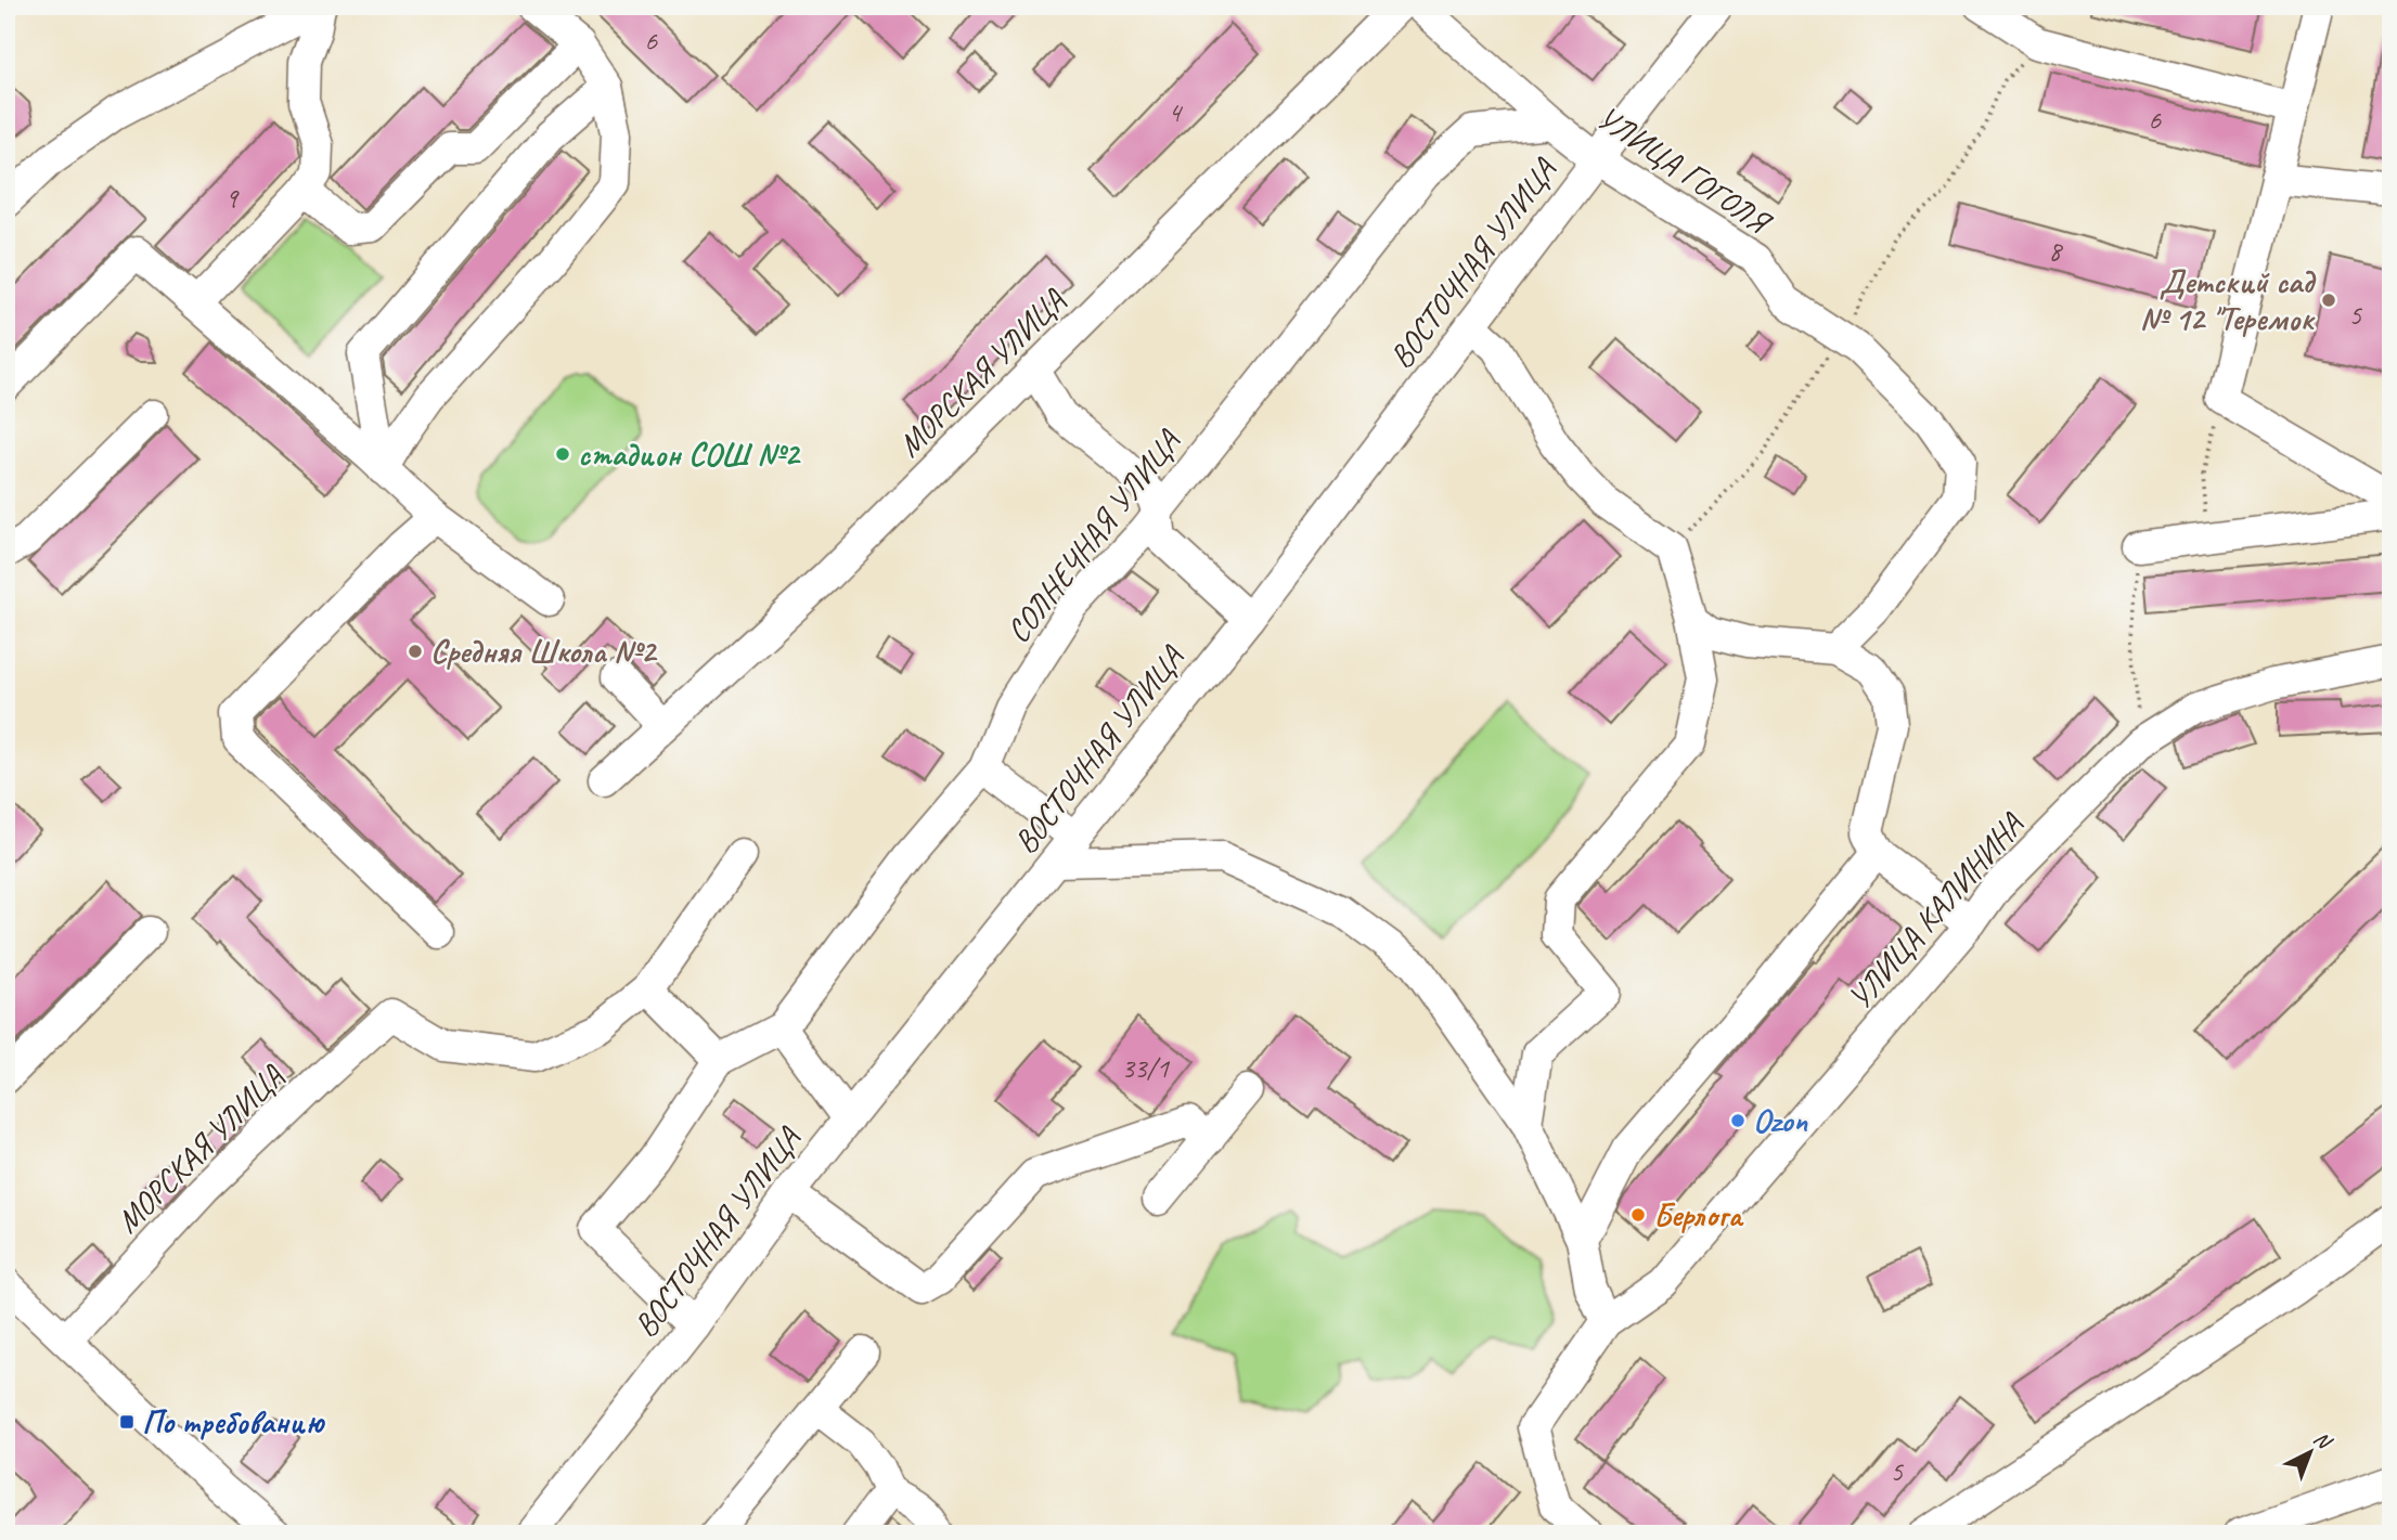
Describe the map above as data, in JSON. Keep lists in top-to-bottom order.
{
  "streets": {
    "street": [
      "УЛИЦА ГОГОЛЯ",
      "ВОСТОЧНАЯ УЛИЦА",
      "МОРСКАЯ УЛИЦА",
      "СОЛНЕЧНАЯ УЛИЦА",
      "УЛИЦА КАЛИНИНА"
    ]
  },
  "crossings": [
    ["УЛИЦА ГОГОЛЯ", "ВОСТОЧНАЯ УЛИЦА"],
    ["УЛИЦА ГОГОЛЯ", "СОЛНЕЧНАЯ УЛИЦА"],
    ["ВОСТОЧНАЯ УЛИЦА", "СОЛНЕЧНАЯ УЛИЦА"]
  ],
  "places": {
    "other": [
      "Детский сад № 12 \"Теремок",
      "стадион СОШ №2",
      "Средняя Школа №2",
      "Ozon",
      "Берлога"
    ],
    "transit": ["По требованию"]
  },
  "house_numbers": [
    "6",
    "4",
    "6",
    "9",
    "8",
    "5",
    "33/1",
    "5"
  ],
  "north": "top right"
}
